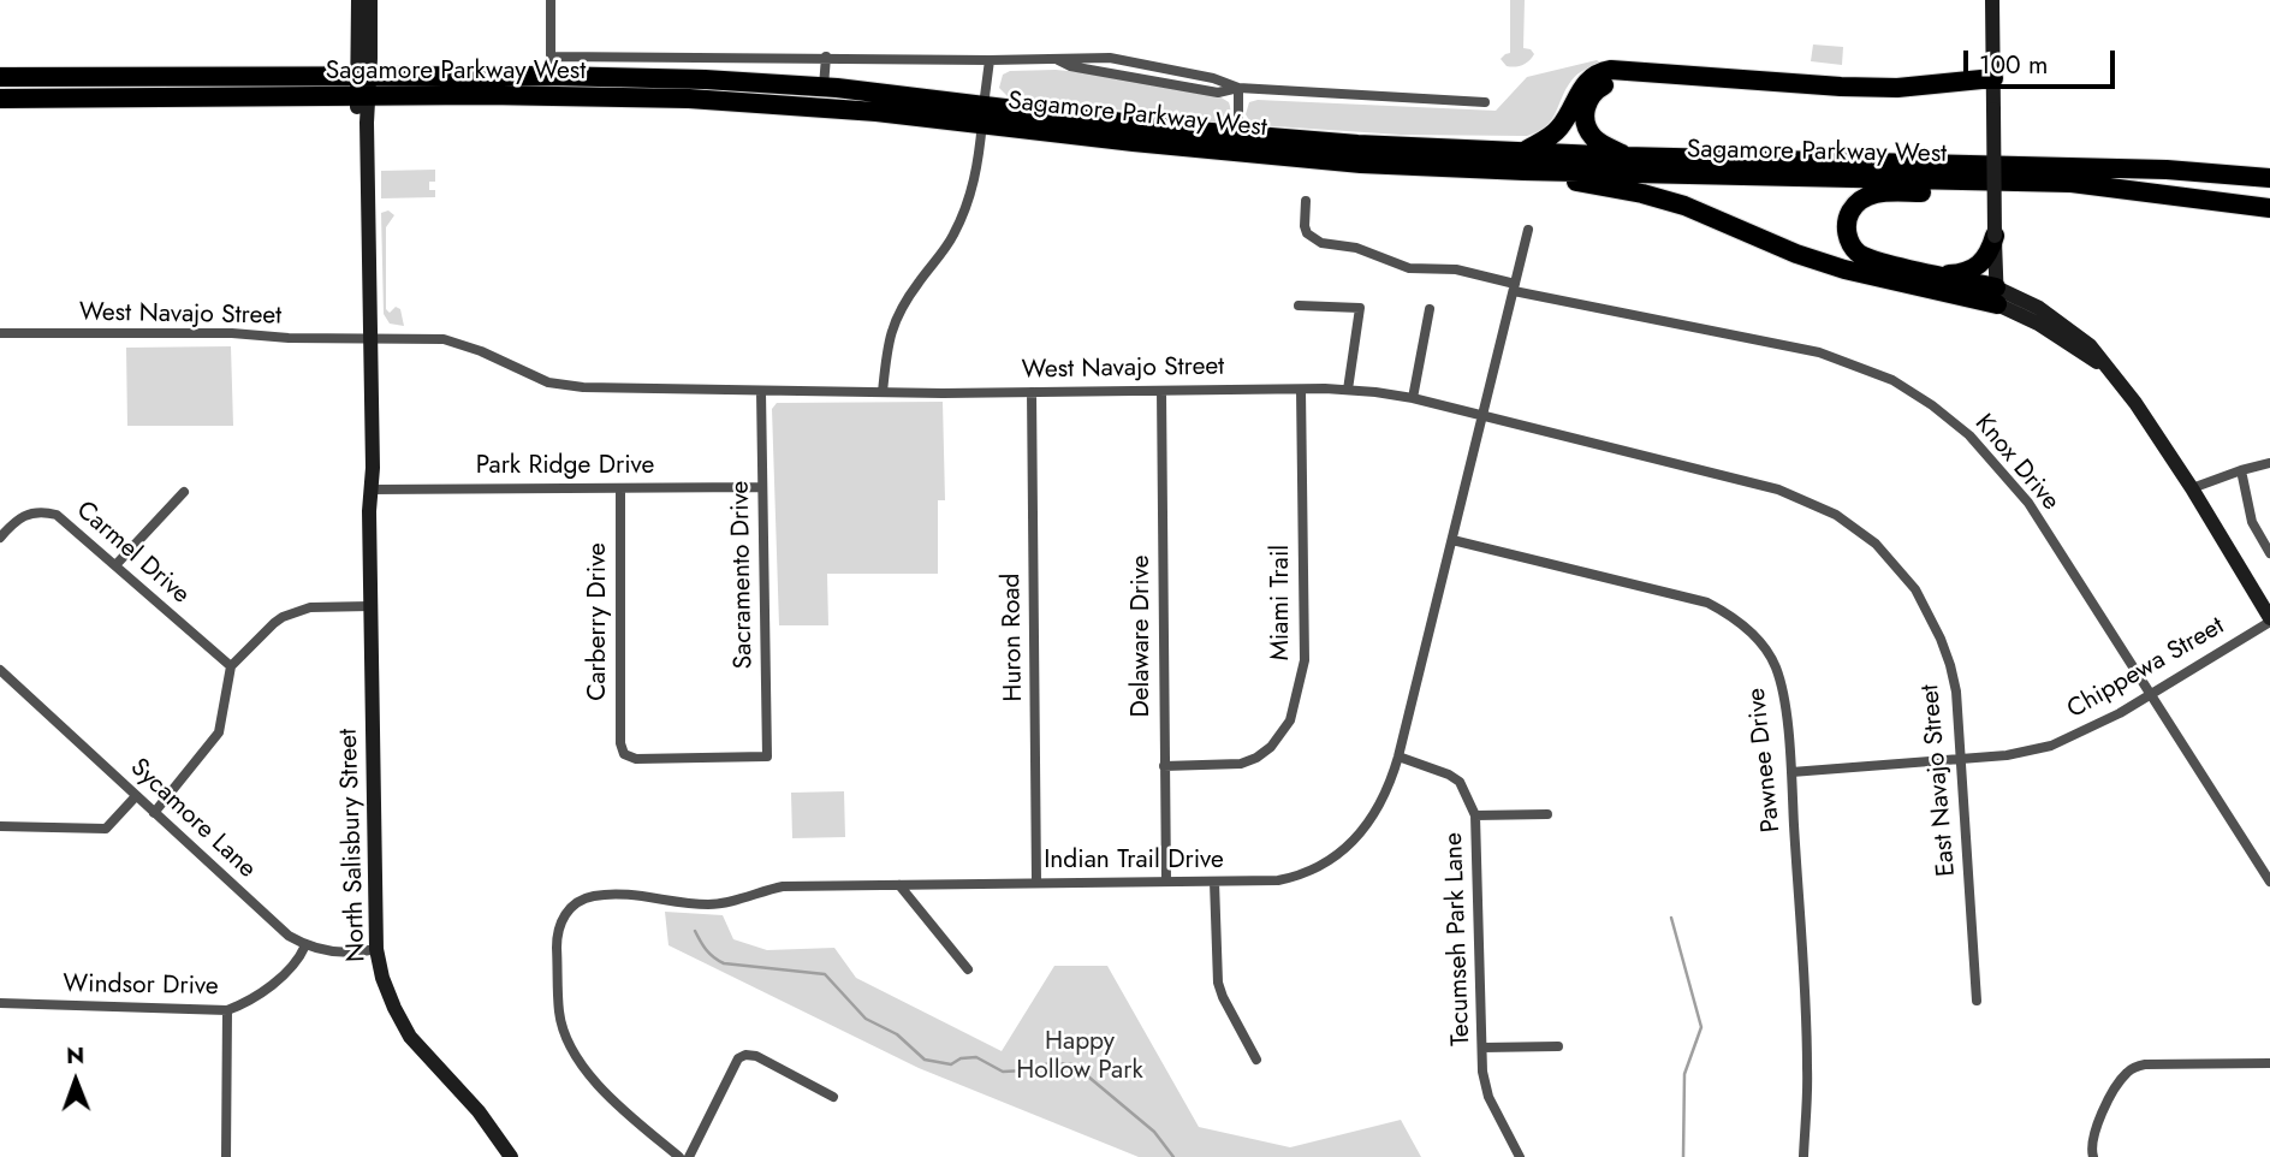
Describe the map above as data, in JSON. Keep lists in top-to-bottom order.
{
  "streets": {
    "highway": ["Sagamore Parkway West"],
    "street": [
      "West Navajo Street",
      "Knox Drive",
      "Park Ridge Drive",
      "Carmel Drive",
      "Sacramento Drive",
      "Miami Trail",
      "Carberry Drive",
      "Delaware Drive",
      "Huron Road",
      "Chippewa Street",
      "Pawnee Drive",
      "East Navajo Street",
      "Sycamore Lane",
      "North Salisbury Street",
      "Indian Trail Drive",
      "Tecumseh Park Lane",
      "Windsor Drive"
    ]
  },
  "crossings": [
    ["Sagamore Parkway West", "North Salisbury Street"],
    ["West Navajo Street", "Sacramento Drive"],
    ["West Navajo Street", "Miami Trail"],
    ["West Navajo Street", "Delaware Drive"],
    ["West Navajo Street", "Huron Road"],
    ["West Navajo Street", "East Navajo Street"],
    ["West Navajo Street", "North Salisbury Street"],
    ["West Navajo Street", "Indian Trail Drive"],
    ["Knox Drive", "Chippewa Street"],
    ["Knox Drive", "Indian Trail Drive"],
    ["Park Ridge Drive", "Sacramento Drive"],
    ["Park Ridge Drive", "Carberry Drive"],
    ["Park Ridge Drive", "North Salisbury Street"],
    ["Sacramento Drive", "Carberry Drive"],
    ["Miami Trail", "Delaware Drive"],
    ["Delaware Drive", "Indian Trail Drive"],
    ["Huron Road", "Indian Trail Drive"],
    ["Chippewa Street", "Pawnee Drive"],
    ["Chippewa Street", "East Navajo Street"],
    ["Pawnee Drive", "Indian Trail Drive"],
    ["East Navajo Street", "Indian Trail Drive"],
    ["Sycamore Lane", "North Salisbury Street"],
    ["Sycamore Lane", "Windsor Drive"],
    ["Indian Trail Drive", "Tecumseh Park Lane"]
  ],
  "parks": ["Happy Hollow Park"],
  "scale_bar": "100 m",
  "north": "top"
}
